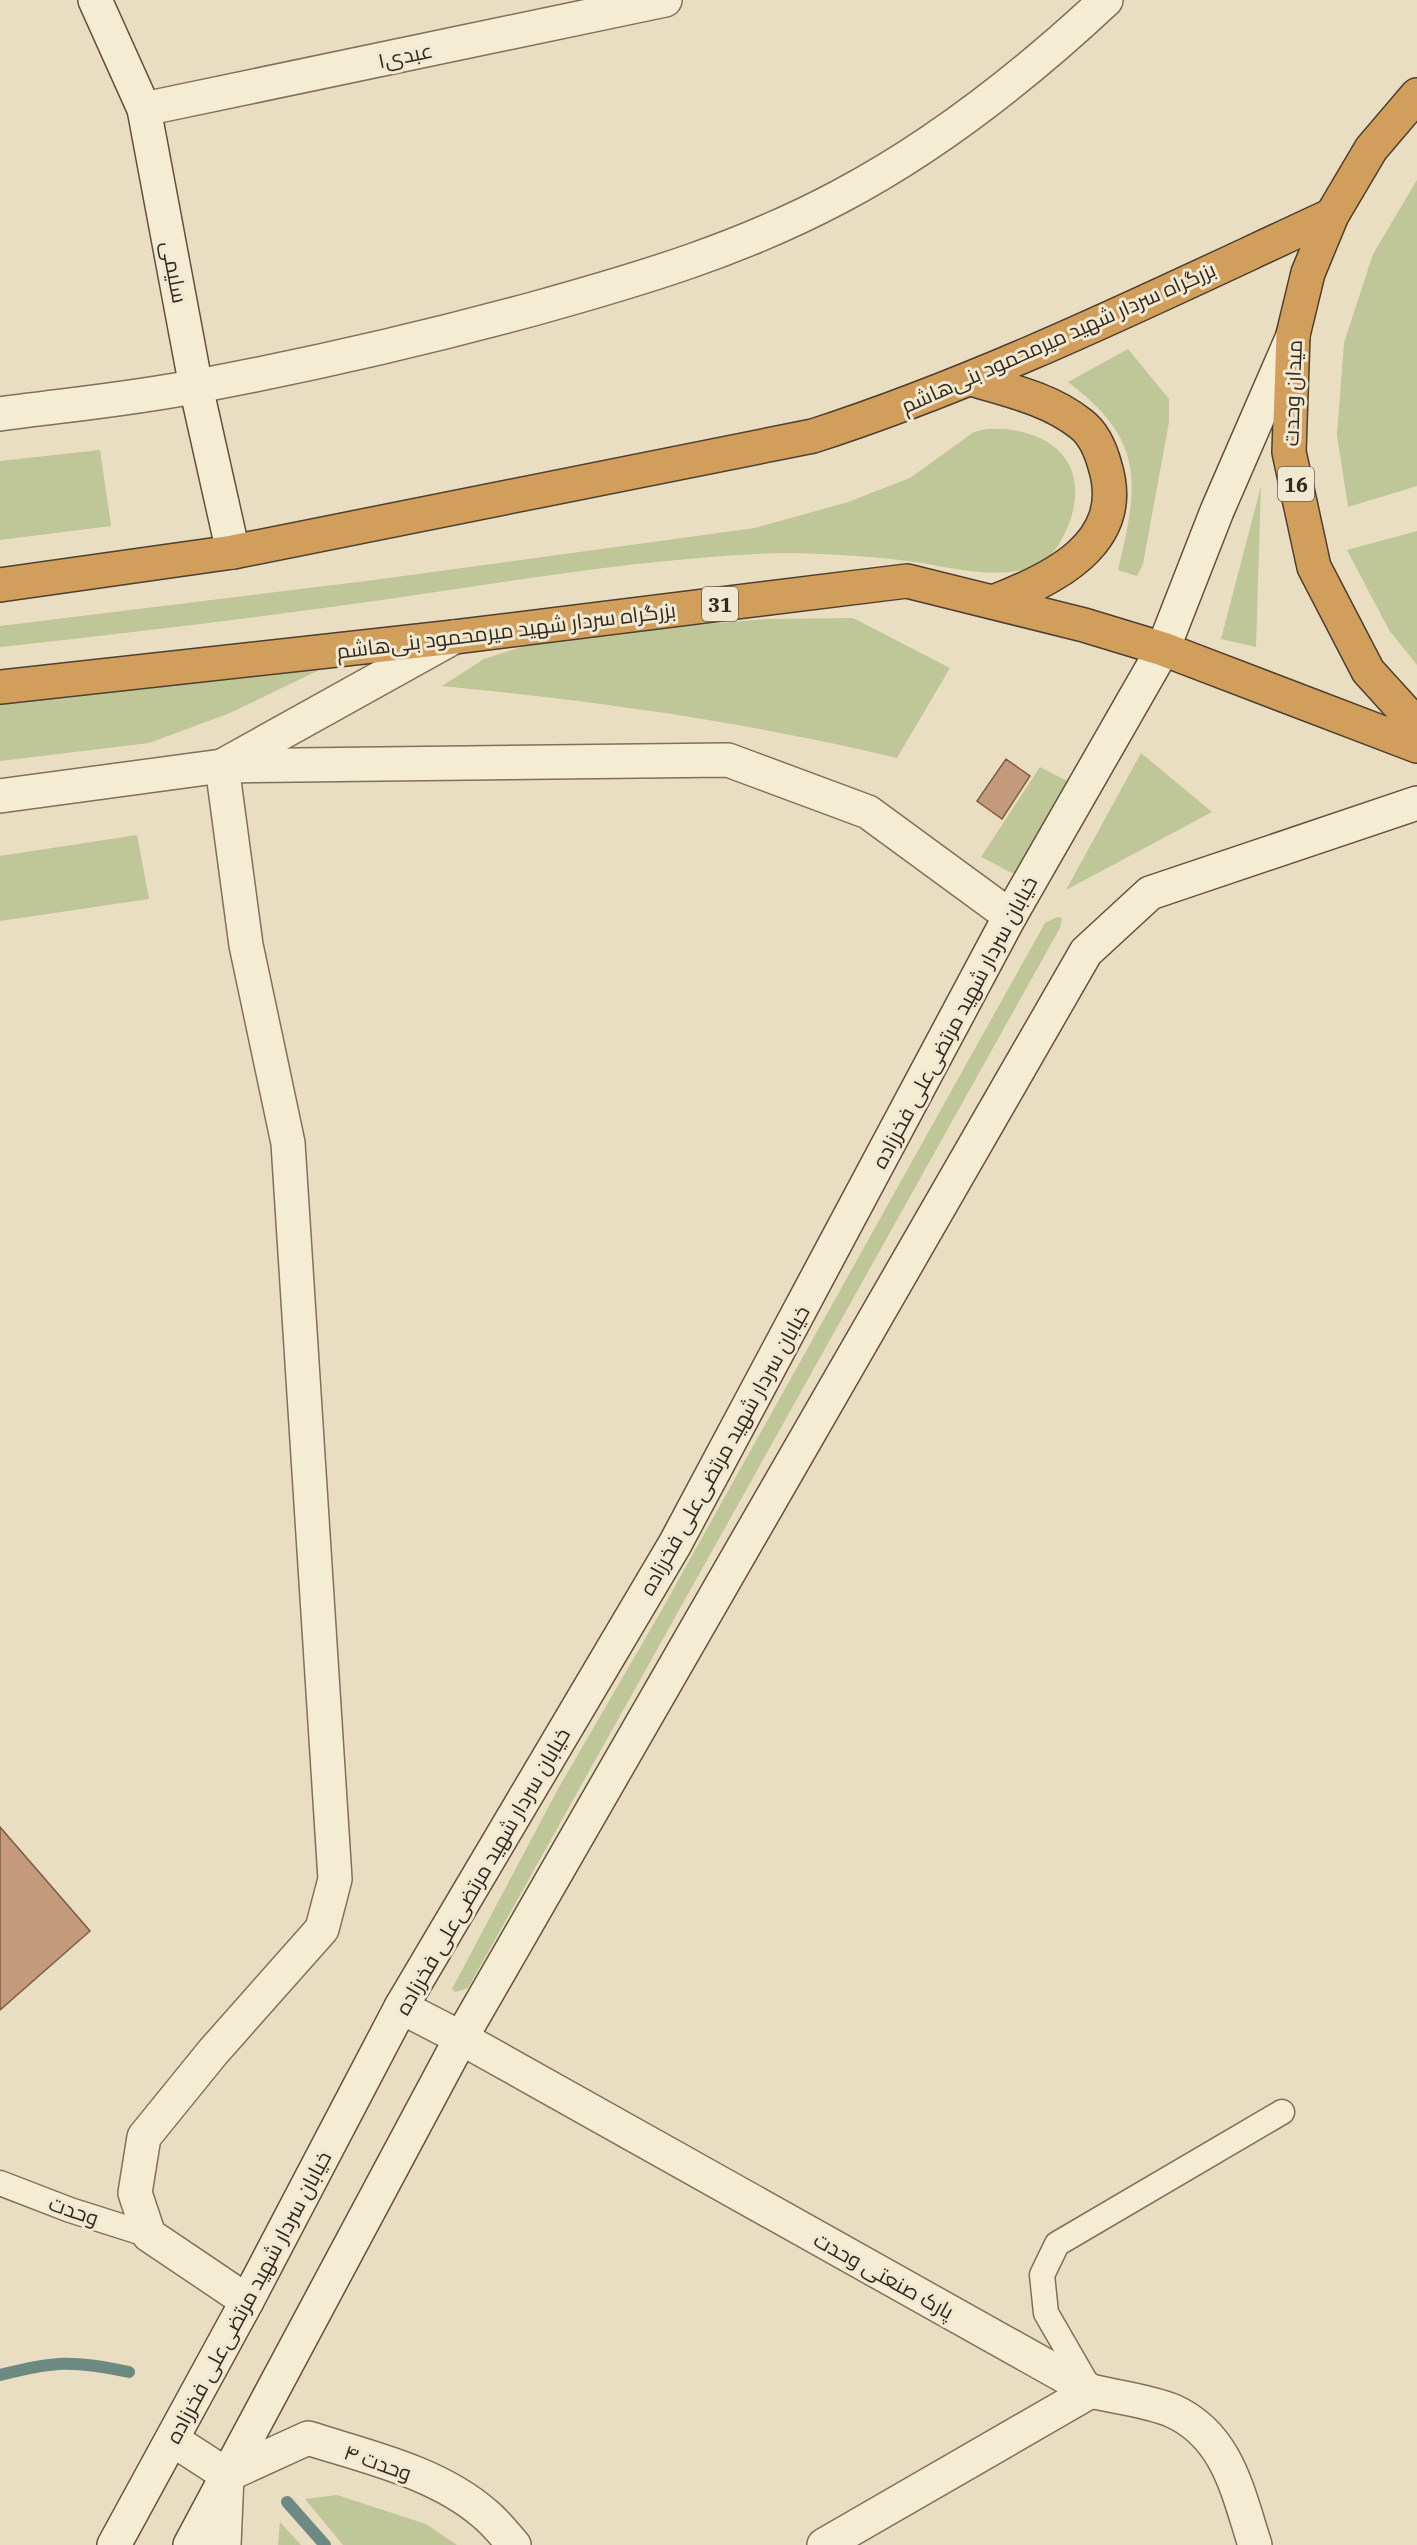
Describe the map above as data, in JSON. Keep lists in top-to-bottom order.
{
  "streets": {
    "highway": [
      "بزرگراه سردار شهید میرمحمود بنی‌هاشم",
      "میدان وحدت",
      "16",
      "31"
    ],
    "street": [
      "عبدی۱",
      "سلیمی",
      "خیابان سردار شهید مرتضی‌علی فخرزاده",
      "پارک صنعتی وحدت",
      "وحدت ۴"
    ],
    "lane": ["وحدت"]
  },
  "crossings": [
    ["عبدی۱", "سلیمی"],
    ["سلیمی", "بزرگراه سردار شهید میرمحمود بنی‌هاشم"],
    ["بزرگراه سردار شهید میرمحمود بنی‌هاشم", "میدان وحدت"],
    ["بزرگراه سردار شهید میرمحمود بنی‌هاشم", "خیابان سردار شهید مرتضی‌علی فخرزاده"],
    ["میدان وحدت", "خیابان سردار شهید مرتضی‌علی فخرزاده"],
    ["خیابان سردار شهید مرتضی‌علی فخرزاده", "پارک صنعتی وحدت"]
  ]
}
